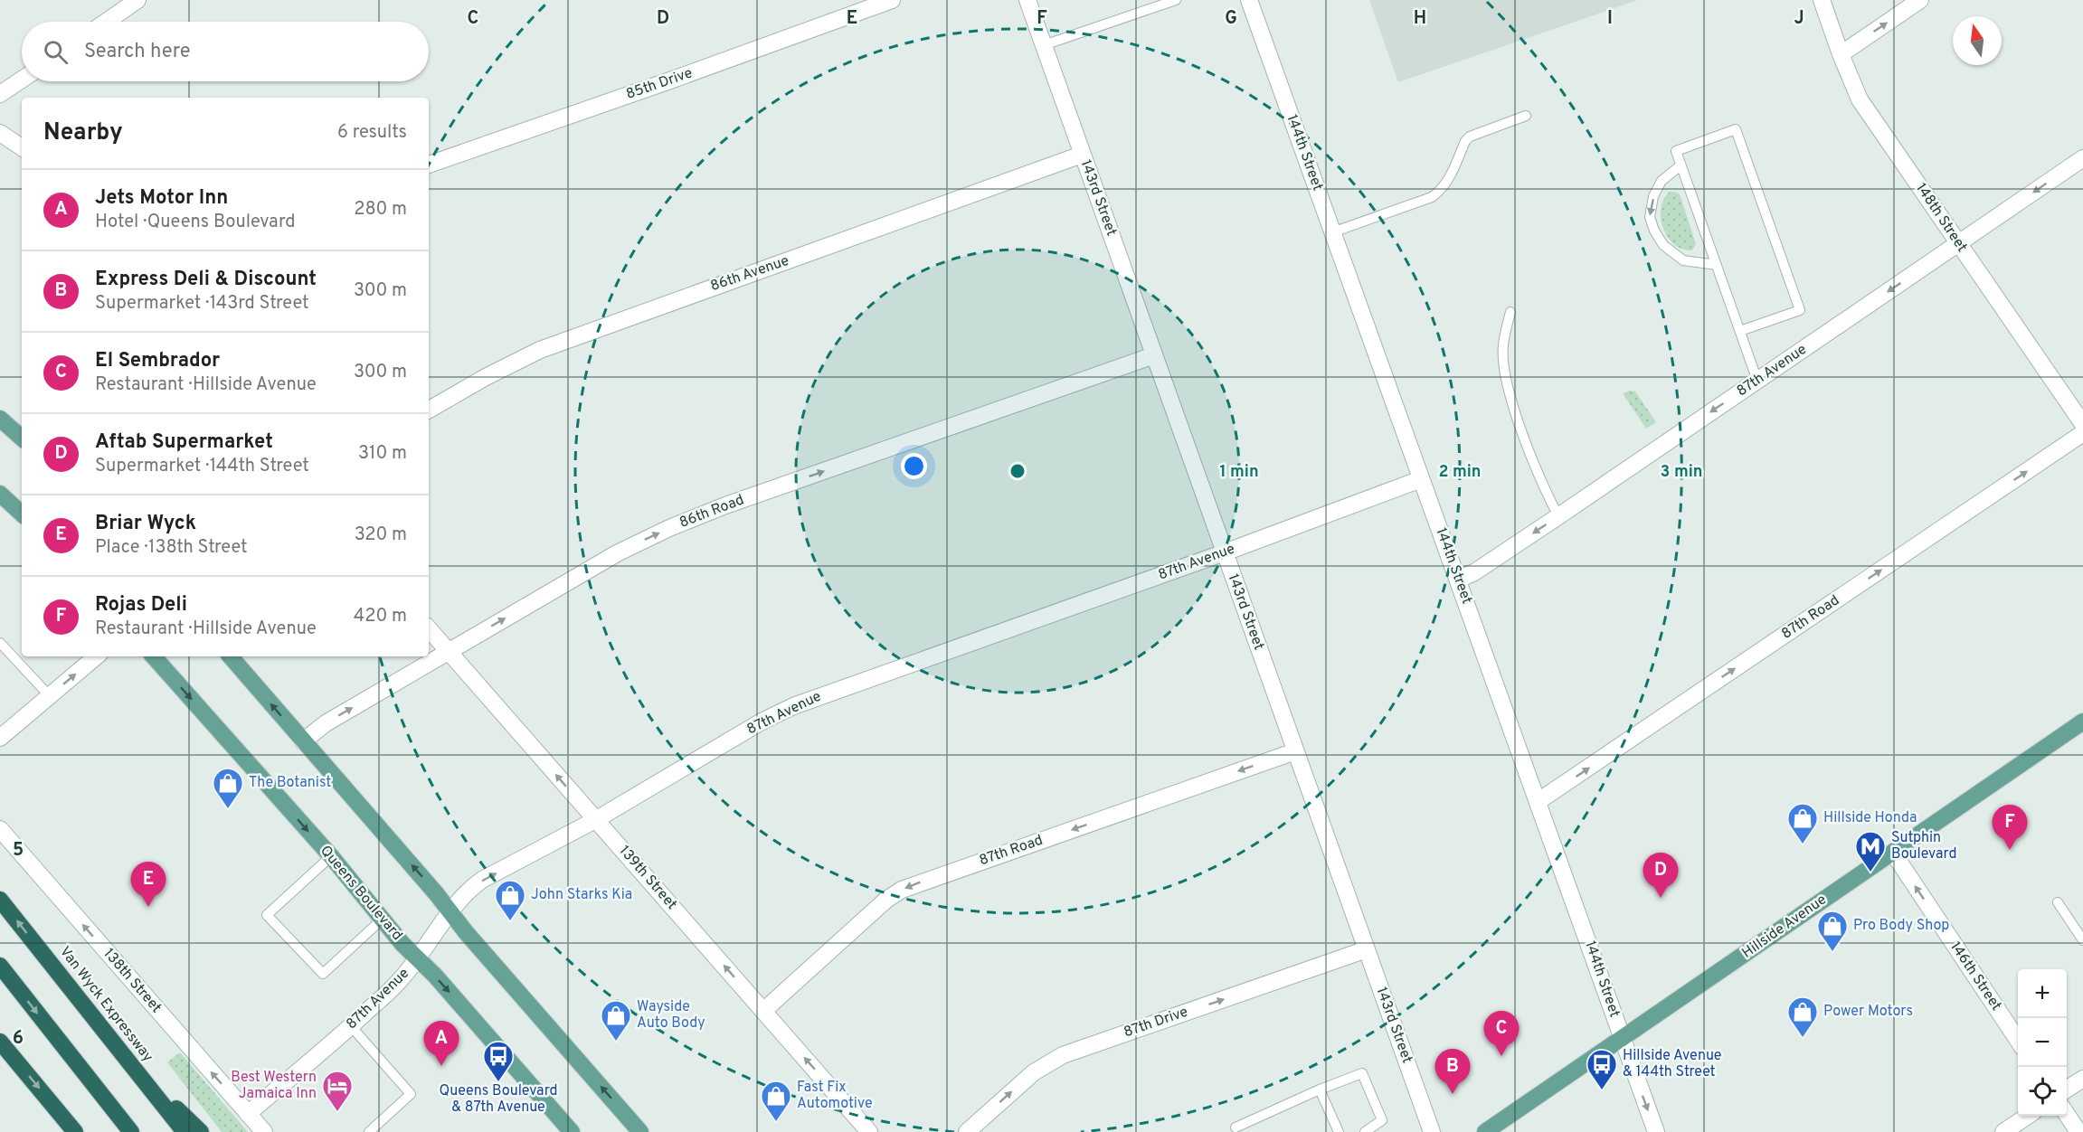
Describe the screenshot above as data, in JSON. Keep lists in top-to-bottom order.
{
  "streets": {
    "highway": ["Van Wyck Expressway"],
    "main road": ["Queens Boulevard", "Hillside Avenue"],
    "street": [
      "85th Drive",
      "144th Street",
      "143rd Street",
      "148th Street",
      "86th Avenue",
      "87th Avenue",
      "86th Road",
      "87th Road",
      "139th Street",
      "146th Street",
      "138th Street",
      "87th Drive"
    ]
  },
  "crossings": [
    ["144th Street", "87th Avenue"],
    ["144th Street", "87th Road"],
    ["144th Street", "Hillside Avenue"],
    ["143rd Street", "86th Avenue"],
    ["143rd Street", "87th Avenue"],
    ["143rd Street", "86th Road"],
    ["143rd Street", "87th Road"],
    ["143rd Street", "87th Drive"],
    ["148th Street", "87th Avenue"],
    ["87th Avenue", "139th Street"],
    ["87th Avenue", "Queens Boulevard"],
    ["87th Avenue", "138th Street"],
    ["86th Road", "139th Street"],
    ["87th Road", "139th Street"],
    ["Hillside Avenue", "146th Street"]
  ],
  "one_way": [
    "86th Road",
    "139th Street",
    "146th Street",
    "138th Street",
    "87th Drive"
  ],
  "places": {
    "shop": [
      "The Botanist",
      "Hillside Honda",
      "John Starks Kia",
      "Pro Body Shop",
      "Power Motors",
      "Wayside Auto Body",
      "Fast Fix Automotive"
    ],
    "metro station": ["Sutphin Boulevard"],
    "bus stop": ["Queens Boulevard & 87th Avenue", "Hillside Avenue & 144th Street"],
    "hotel": ["Best Western Jamaica Inn"]
  },
  "north": "top",
  "page": {
    "search": "Search here",
    "heading": ["Nearby", "6 results"],
    "list": [
      {
        "mark": "A",
        "name": "Jets Motor Inn",
        "note": "Hotel · Queens Boulevard",
        "value": "280 m"
      },
      {
        "mark": "B",
        "name": "Express Deli & Discount",
        "note": "Supermarket · 143rd Street",
        "value": "300 m"
      },
      {
        "mark": "C",
        "name": "El Sembrador",
        "note": "Restaurant · Hillside Avenue",
        "value": "300 m"
      },
      {
        "mark": "D",
        "name": "Aftab Supermarket",
        "note": "Supermarket · 144th Street",
        "value": "310 m"
      },
      {
        "mark": "E",
        "name": "Briar Wyck",
        "note": "Place · 138th Street",
        "value": "320 m"
      },
      {
        "mark": "F",
        "name": "Rojas Deli",
        "note": "Restaurant · Hillside Avenue",
        "value": "420 m"
      }
    ],
    "pins": [
      "F",
      "D",
      "E",
      "C",
      "A",
      "B"
    ],
    "map_buttons": ["+", "−"]
  },
  "grid": {
    "columns": [
      "C",
      "D",
      "E",
      "F",
      "G",
      "H",
      "I",
      "J"
    ],
    "rows": ["5", "6"]
  },
  "rings": ["1 min", "2 min", "3 min"]
}
